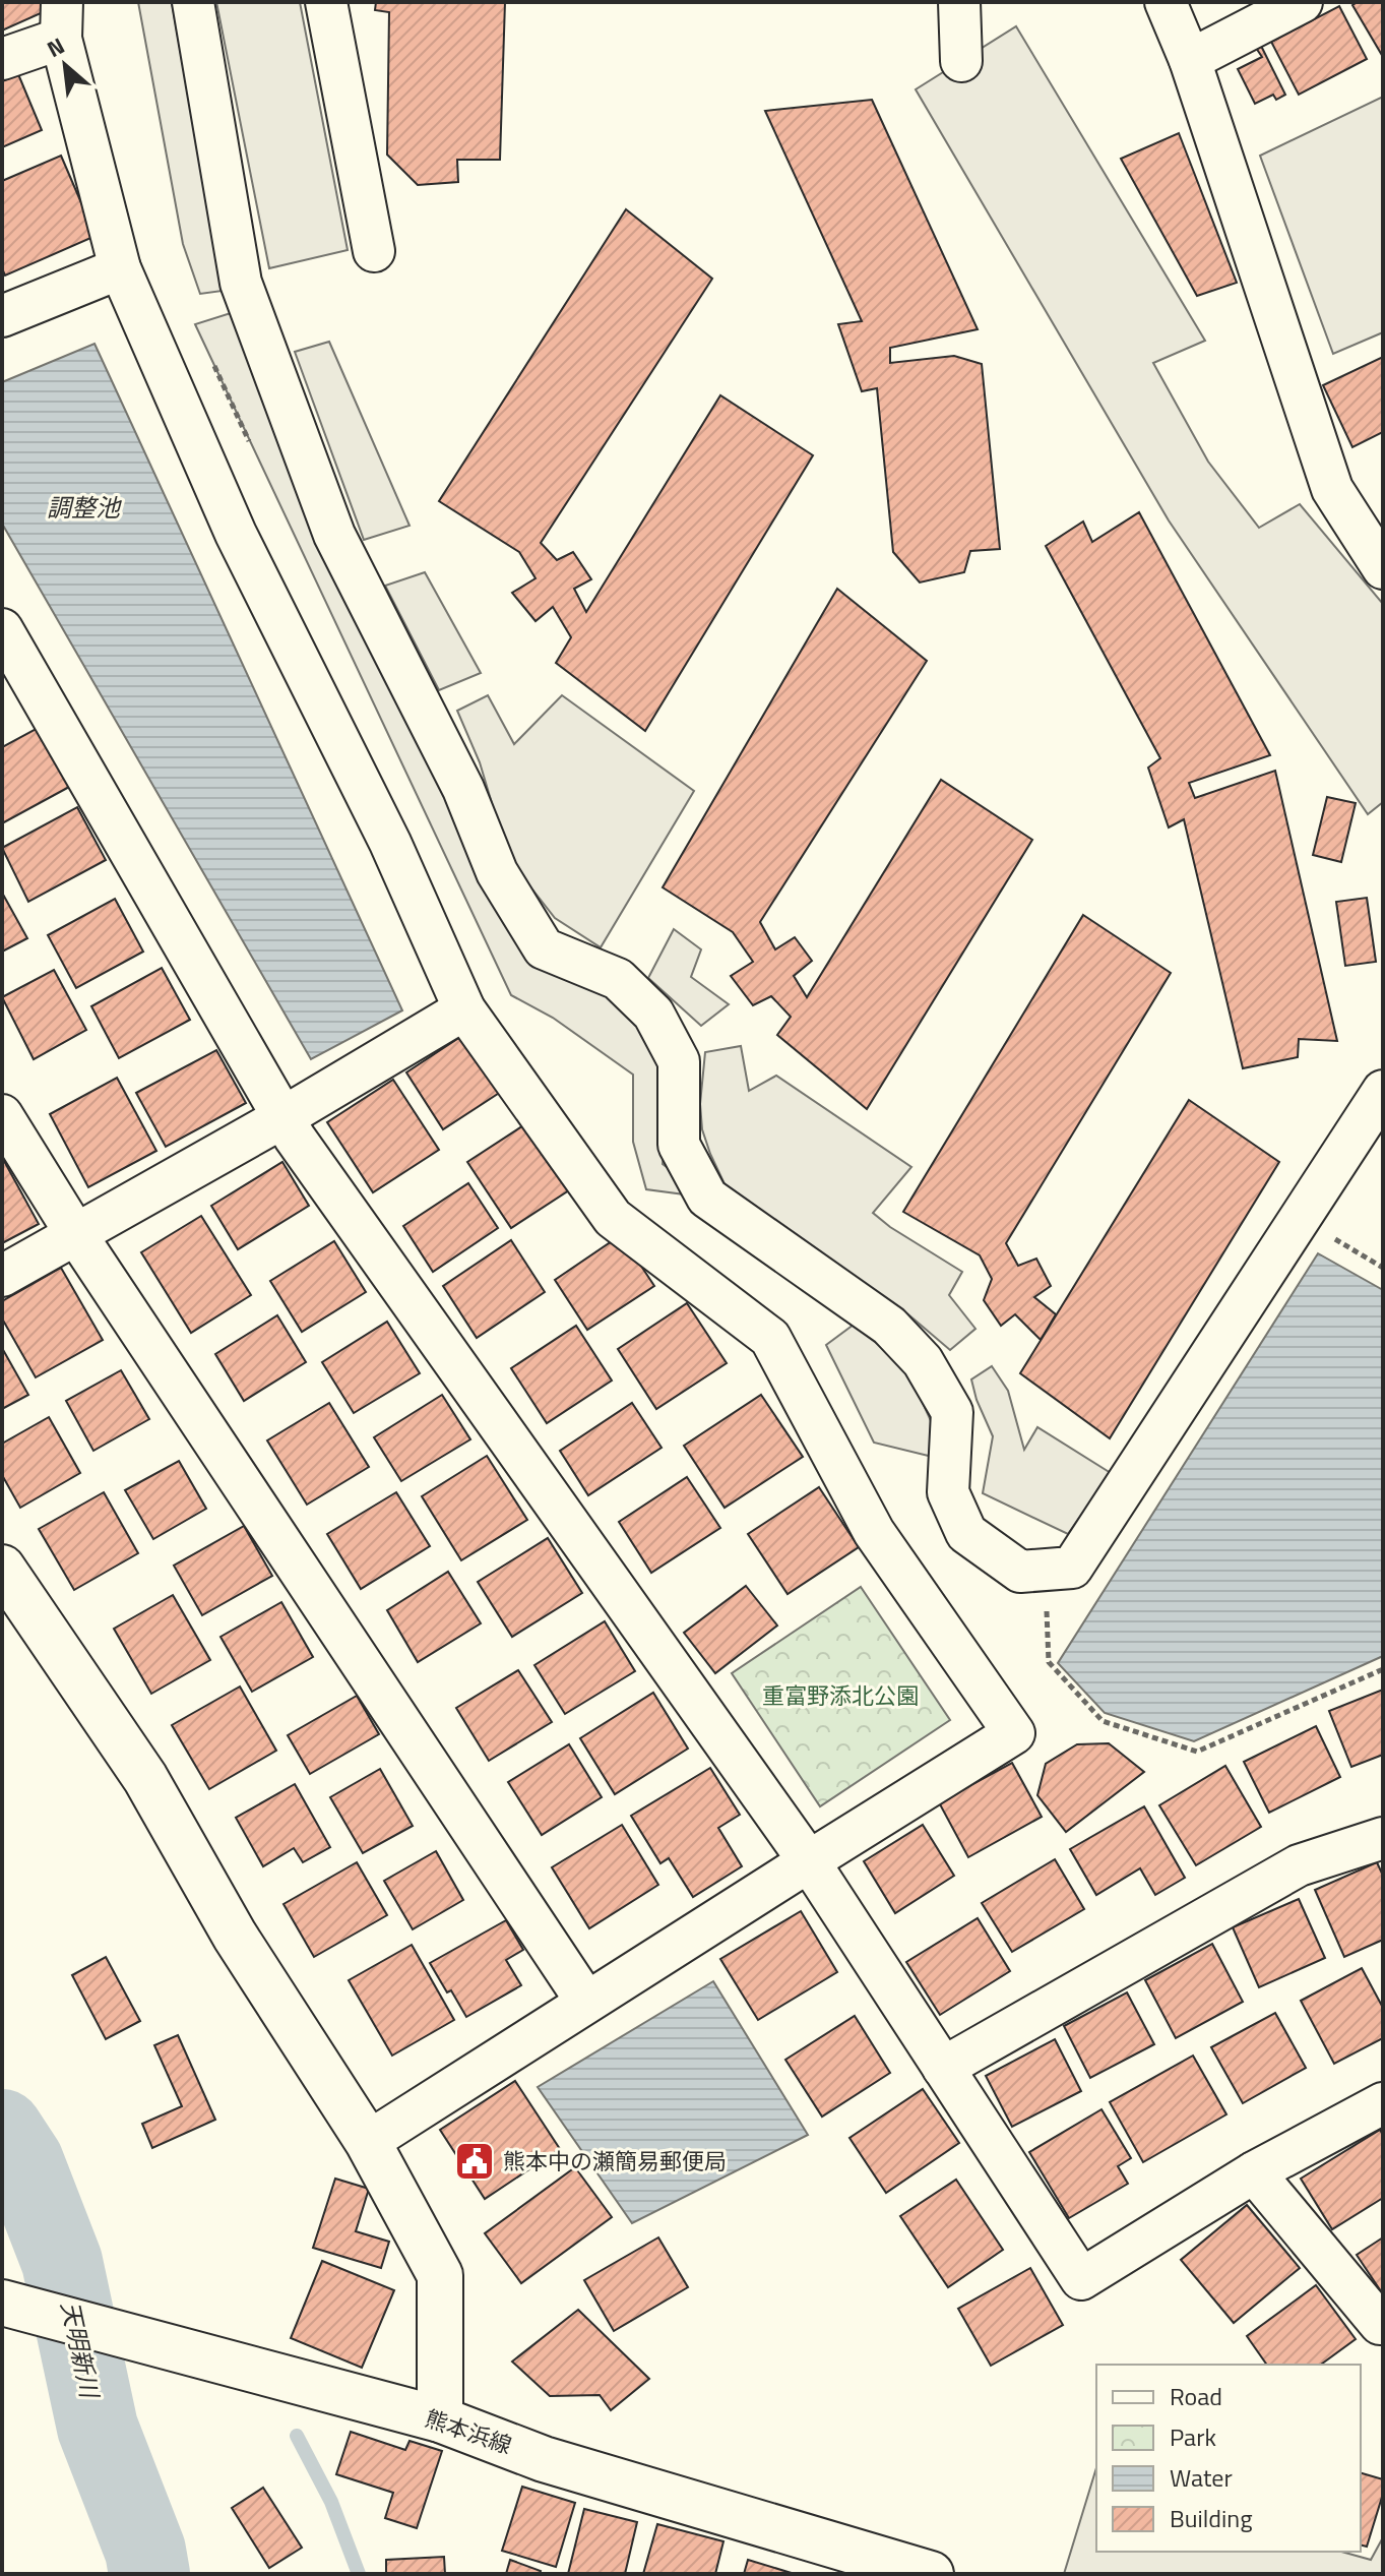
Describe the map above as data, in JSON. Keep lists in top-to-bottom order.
{
  "streets": {
    "street": ["熊本浜線"]
  },
  "water": ["調整池", "天明新川"],
  "parks": ["重富野添北公園"],
  "places": {
    "public building": ["熊本中の瀬簡易郵便局"]
  },
  "legend": [
    "Road",
    "Park",
    "Water",
    "Building"
  ],
  "north": "top left"
}
